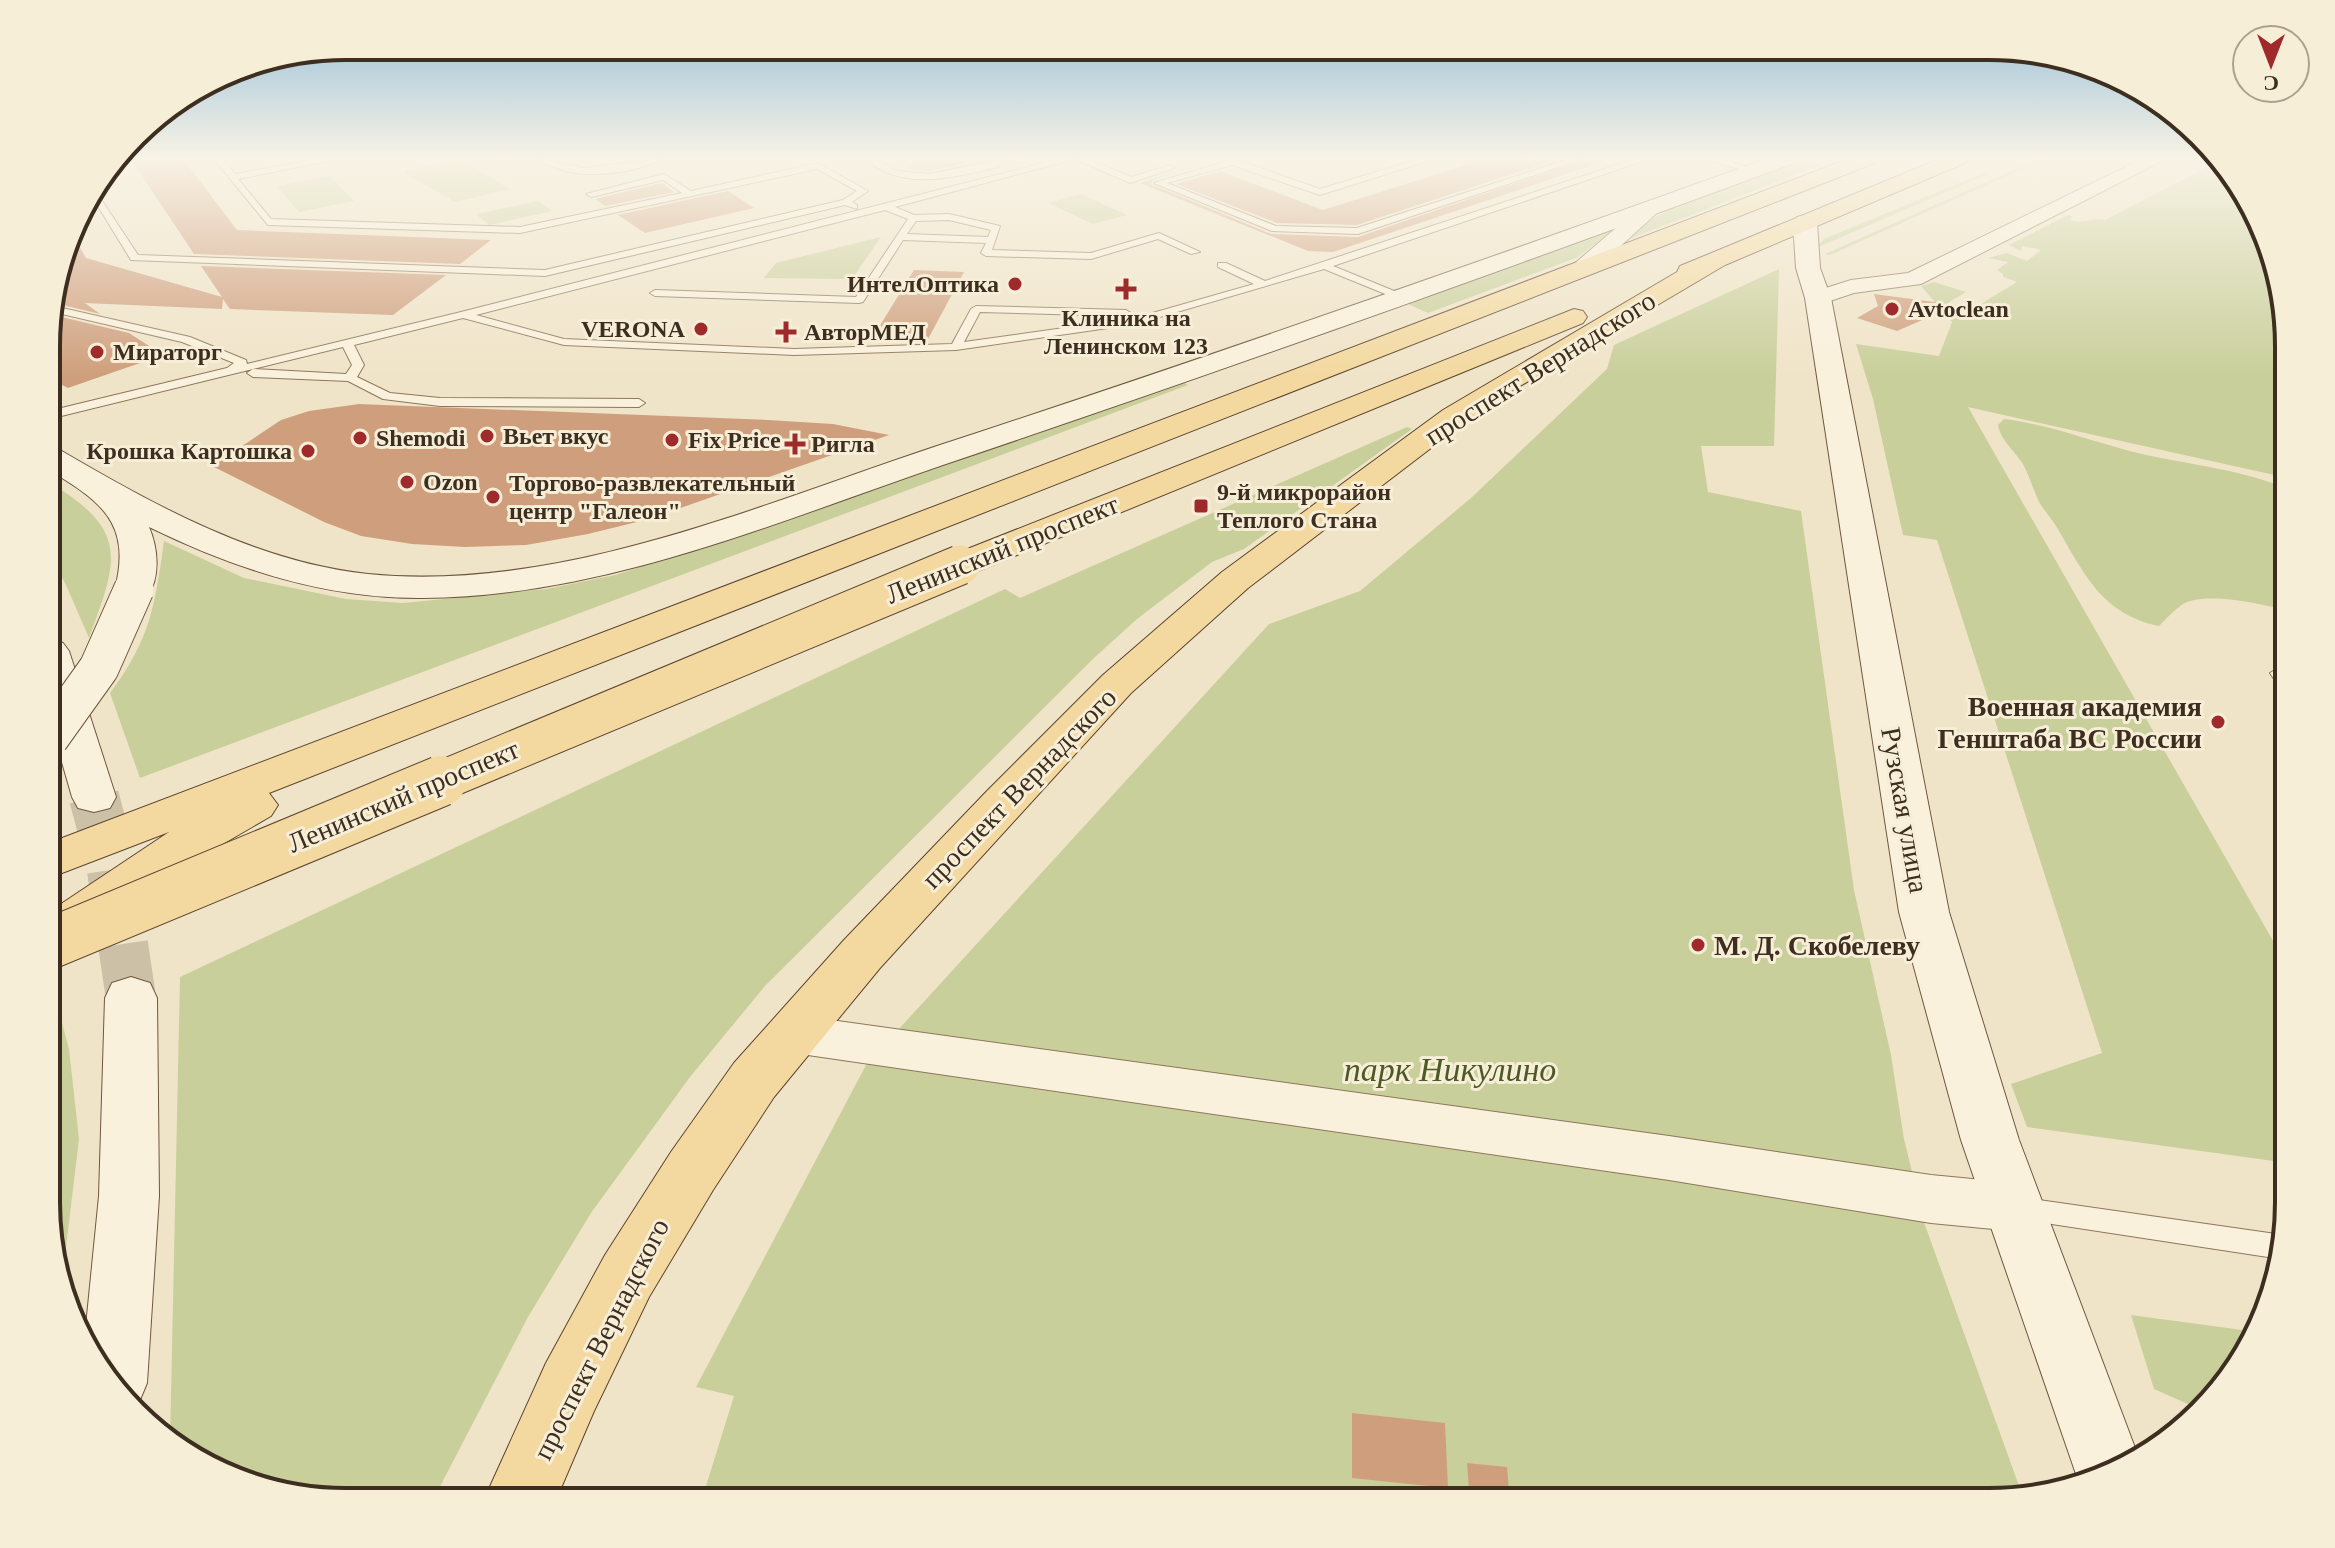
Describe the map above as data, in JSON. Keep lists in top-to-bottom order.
{
  "streets": {
    "main road": ["проспект Вернадского", "Ленинский проспект", "Рузская улица"]
  },
  "crossings": [
    ["проспект Вернадского", "Ленинский проспект"]
  ],
  "parks": ["парк Никулино"],
  "places": {
    "other": [
      "ИнтелОптика",
      "Avtoclean",
      "VERONA",
      "Мираторг",
      "Вьет вкус",
      "Shemodi",
      "Fix Price",
      "Крошка Картошка",
      "Ozon",
      "Торгово-развлекательный центр \"Галеон\"",
      "Военная академия Генштаба ВС России",
      "М. Д. Скобелеву"
    ],
    "health": ["Клиника на Ленинском 123", "АвторМЕД", "Ригла"],
    "transit": ["9-й микрорайон Теплого Стана"]
  },
  "north": "bottom"
}
